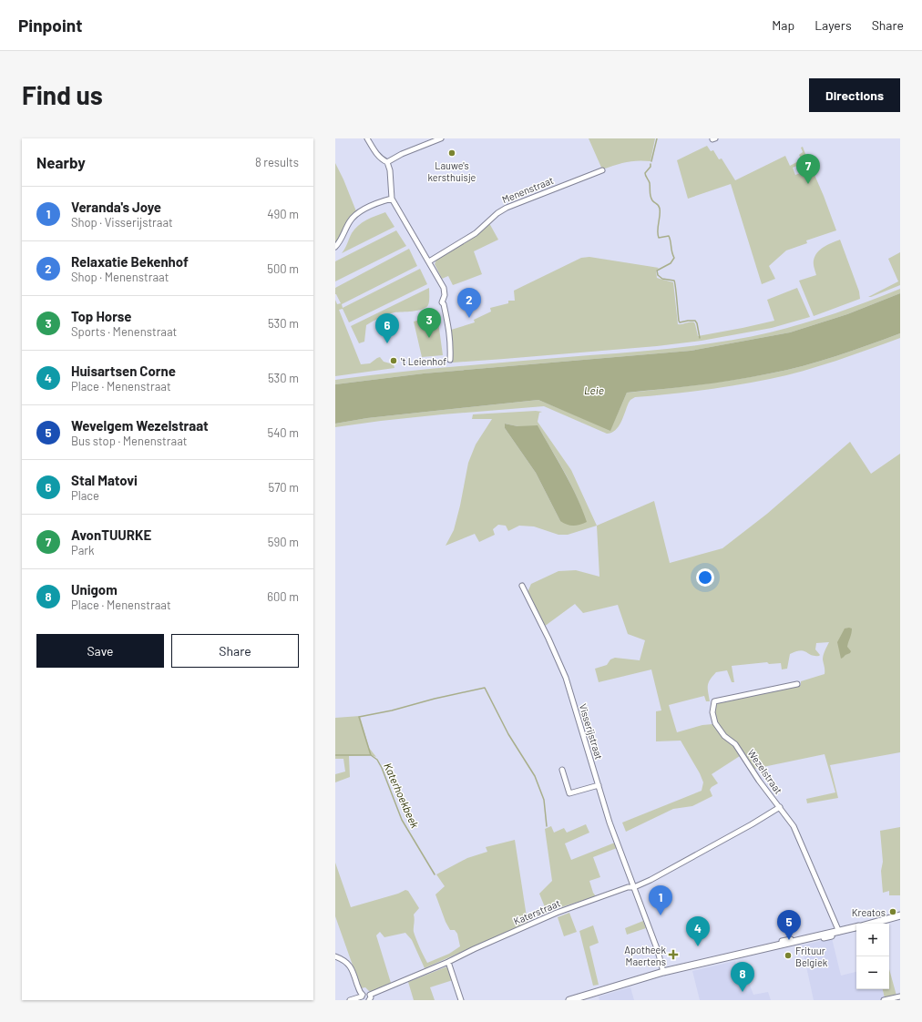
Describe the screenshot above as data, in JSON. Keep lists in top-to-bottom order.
{
  "streets": {
    "street": [
      "Menenstraat",
      "Visserijstraat",
      "Wezelstraat",
      "Katerstraat"
    ]
  },
  "crossings": [
    ["Visserijstraat", "Katerstraat"]
  ],
  "water": ["Leie", "Katerhoekbeek"],
  "places": {
    "other": [
      "Lauwe's kersthuisje",
      "'t Leienhof",
      "Kreatos",
      "Frituur Belgiek"
    ],
    "health": ["Apotheek Maertens"]
  },
  "page": {
    "header": "Pinpoint",
    "nav": ["Map", "Layers", "Share"],
    "buttons": [
      "Directions",
      ["Save", "Share"]
    ],
    "title": "Find us",
    "heading": ["Nearby", "8 results"],
    "pins": [
      "7",
      "2",
      "3",
      "6",
      "1",
      "5",
      "4",
      "8"
    ],
    "list": [
      {
        "mark": "1",
        "name": "Veranda's Joye",
        "note": "Shop · Visserijstraat",
        "value": "490 m"
      },
      {
        "mark": "2",
        "name": "Relaxatie Bekenhof",
        "note": "Shop · Menenstraat",
        "value": "500 m"
      },
      {
        "mark": "3",
        "name": "Top Horse",
        "note": "Sports · Menenstraat",
        "value": "530 m"
      },
      {
        "mark": "4",
        "name": "Huisartsen Corne",
        "note": "Place · Menenstraat",
        "value": "530 m"
      },
      {
        "mark": "5",
        "name": "Wevelgem Wezelstraat",
        "note": "Bus stop · Menenstraat",
        "value": "540 m"
      },
      {
        "mark": "6",
        "name": "Stal Matovi",
        "note": "Place",
        "value": "570 m"
      },
      {
        "mark": "7",
        "name": "AvonTUURKE",
        "note": "Park",
        "value": "590 m"
      },
      {
        "mark": "8",
        "name": "Unigom",
        "note": "Place · Menenstraat",
        "value": "600 m"
      }
    ],
    "map_buttons": ["+", "−"]
  }
}
